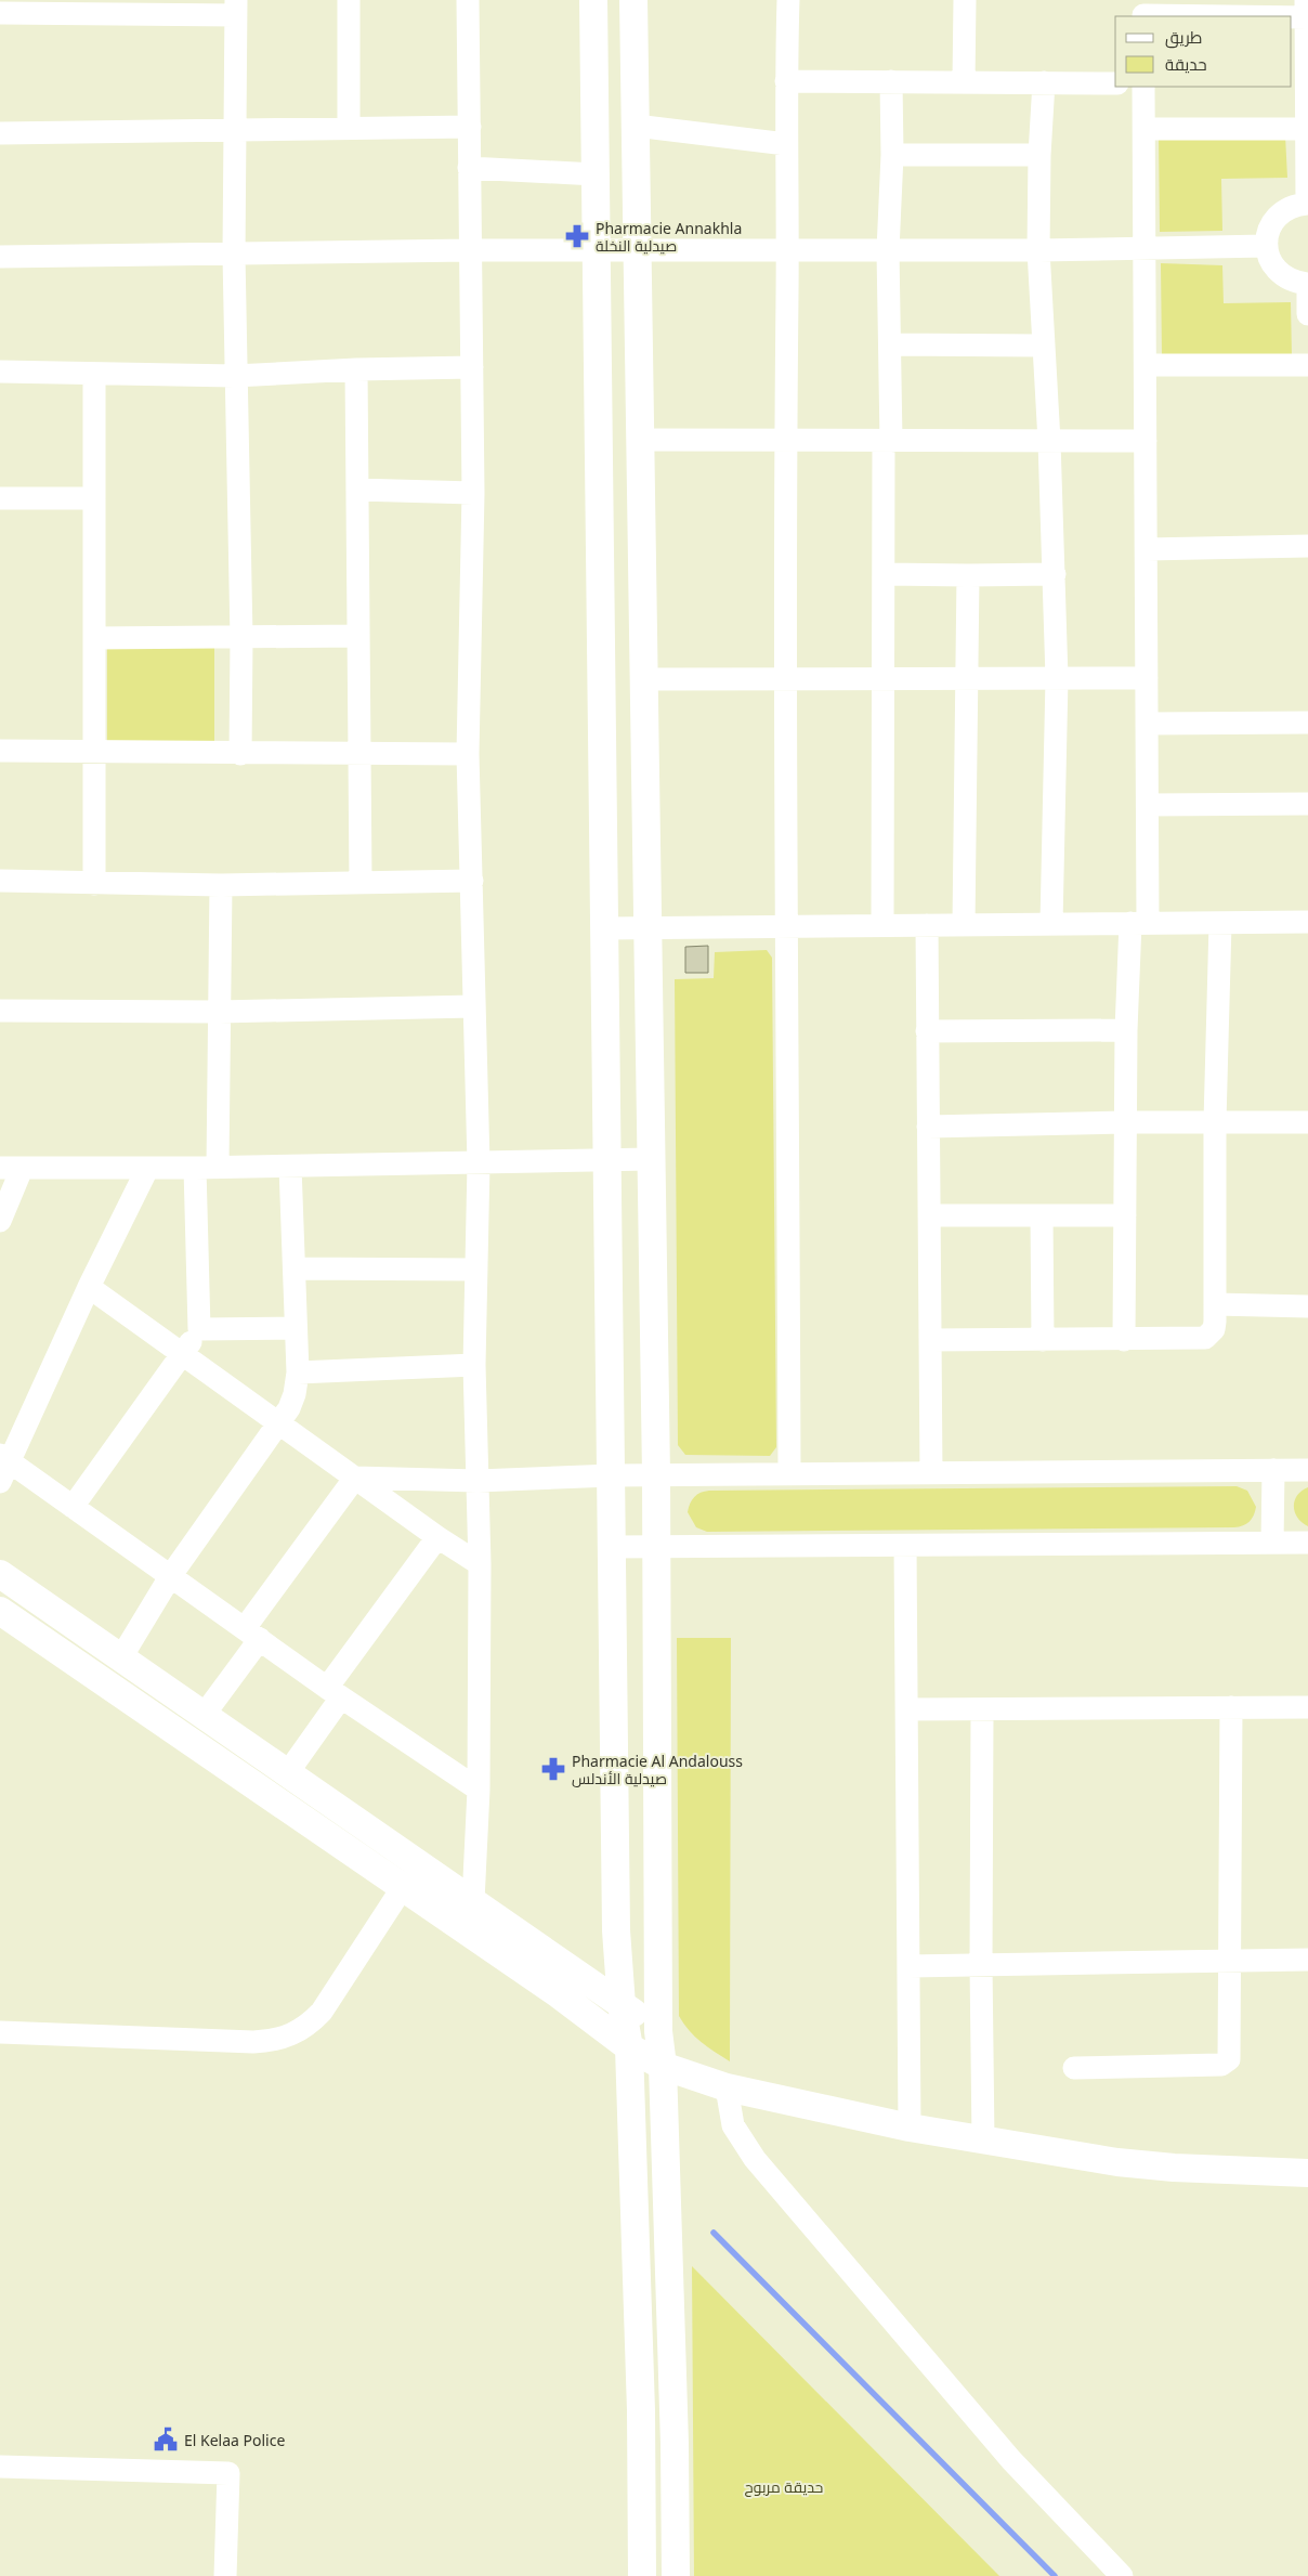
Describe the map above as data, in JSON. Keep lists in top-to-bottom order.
{
  "parks": ["حديقة مربوح"],
  "places": {
    "pharmacy": ["Pharmacie Annakhla صيدلية النخلة", "Pharmacie Al Andalouss صيدلية الأندلس"],
    "public building": ["El Kelaa Police"]
  },
  "legend": ["طريق", "حديقة"]
}
